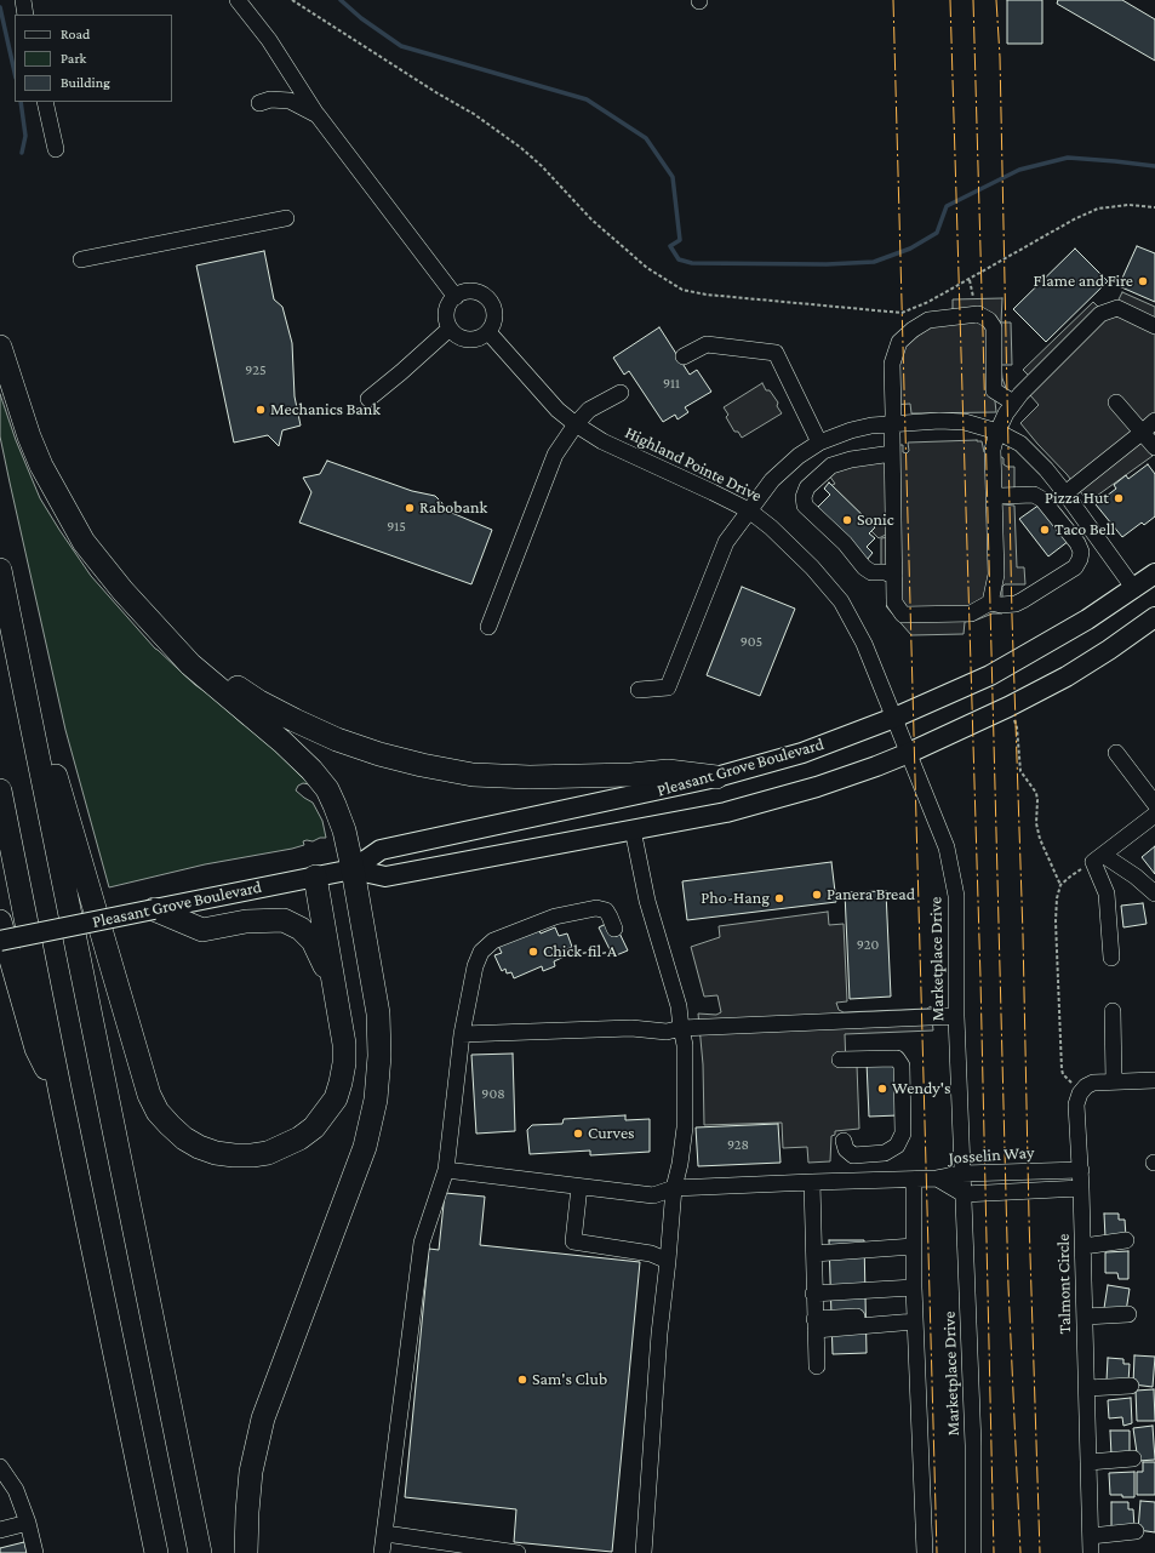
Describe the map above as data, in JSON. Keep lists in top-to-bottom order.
{
  "streets": {
    "main road": ["Pleasant Grove Boulevard"],
    "street": [
      "Highland Pointe Drive",
      "Marketplace Drive",
      "Josselin Way",
      "Talmont Circle"
    ]
  },
  "crossings": [
    ["Highland Pointe Drive", "Pleasant Grove Boulevard"],
    ["Highland Pointe Drive", "Marketplace Drive"],
    ["Pleasant Grove Boulevard", "Marketplace Drive"],
    ["Marketplace Drive", "Josselin Way"],
    ["Josselin Way", "Talmont Circle"]
  ],
  "places": [
    "Flame and Fire",
    "Mechanics Bank",
    "Pizza Hut",
    "Rabobank",
    "Sonic",
    "Taco Bell",
    "Panera Bread",
    "Pho-Hang",
    "Chick-fil-A",
    "Wendy's",
    "Curves",
    "Sam's Club"
  ],
  "house_numbers": [
    "925",
    "911",
    "915",
    "905",
    "920",
    "908",
    "928"
  ],
  "legend": ["Road", "Park", "Building"]
}
